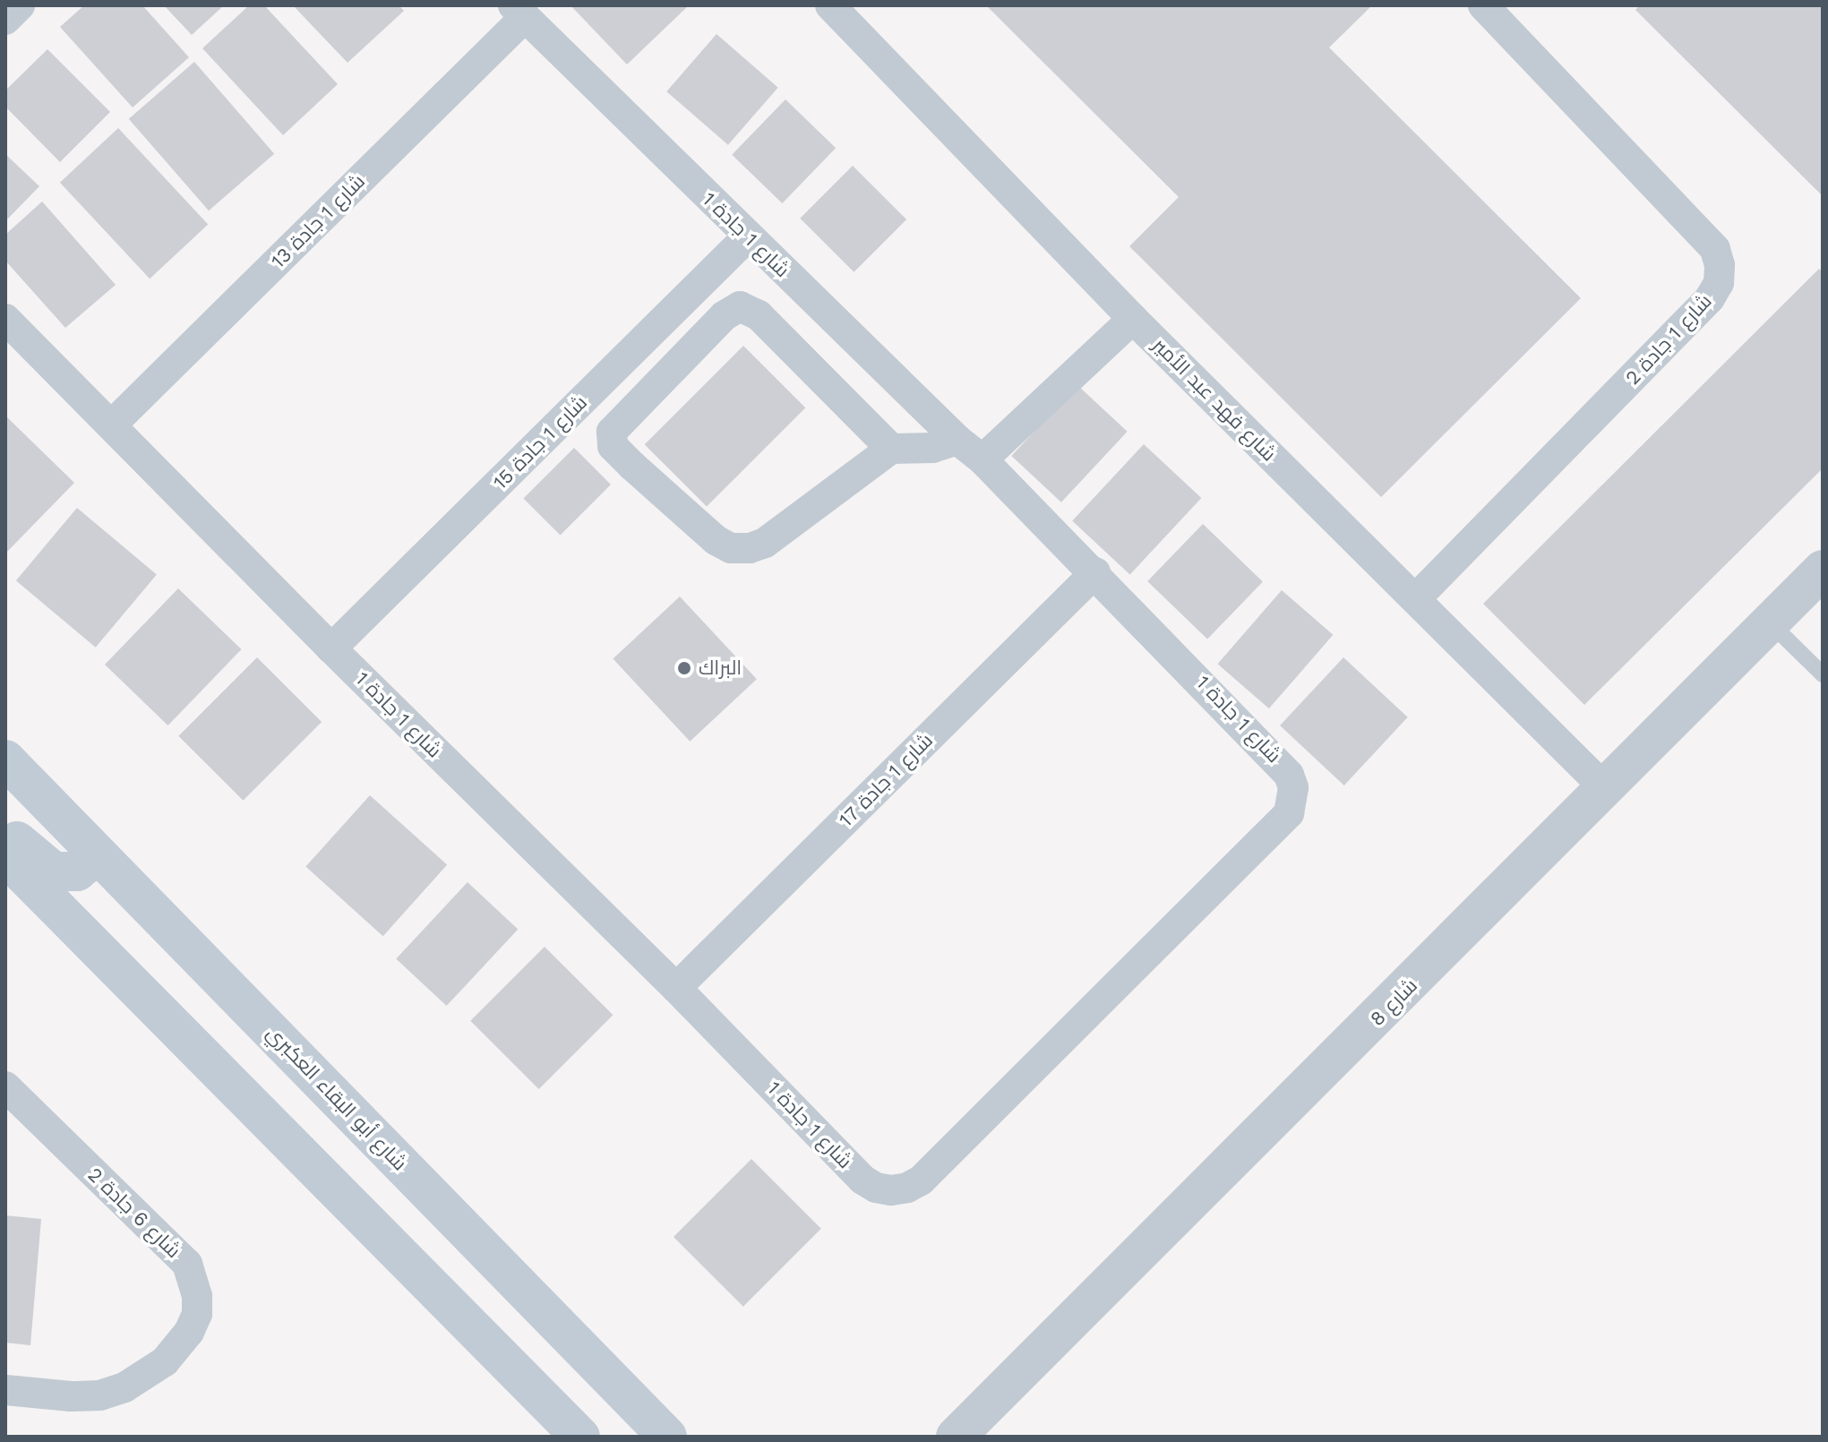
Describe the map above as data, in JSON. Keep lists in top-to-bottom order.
{
  "streets": {
    "main road": ["شارع أبو البقاء العكبري"],
    "street": [
      "شارع 1 جادة 13",
      "شارع 1 جادة 1",
      "شارع 1 جادة 2",
      "شارع فهد عبد الأمير",
      "شارع 1 جادة 15",
      "شارع 1 جادة 17",
      "شارع 8",
      "شارع 6 جادة 2"
    ]
  },
  "crossings": [
    ["شارع 1 جادة 13", "شارع 1 جادة 1"],
    ["شارع 1 جادة 1", "شارع 1 جادة 15"],
    ["شارع 1 جادة 1", "شارع 1 جادة 17"],
    ["شارع 1 جادة 2", "شارع فهد عبد الأمير"],
    ["شارع فهد عبد الأمير", "شارع 8"]
  ],
  "places": ["البراك"]
}
